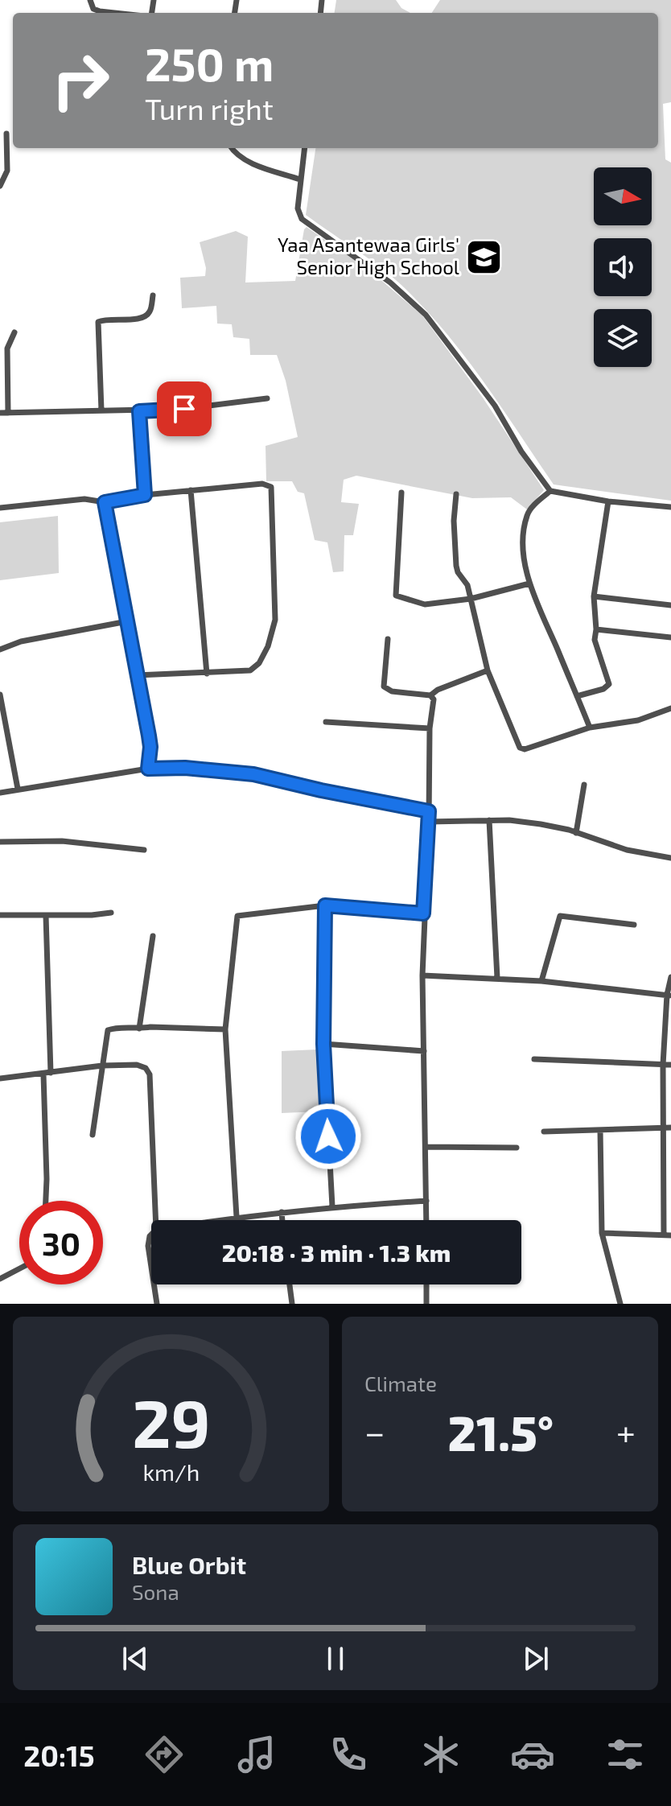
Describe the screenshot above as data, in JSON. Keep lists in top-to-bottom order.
{
  "places": {
    "school or university": ["Yaa Asantewaa Girls' Senior High School"]
  },
  "north": "right",
  "page": {
    "turn": ["250 m", "Turn right"],
    "limit": "30",
    "trip": "20:18 · 3 min · 1.3 km",
    "tile": "Climate",
    "heat": ["−", "21.5°", "+"],
    "song": ["Blue Orbit", "Sona"],
    "tabs": "20:15",
    "gauge": ["29", "km/h"]
  }
}
